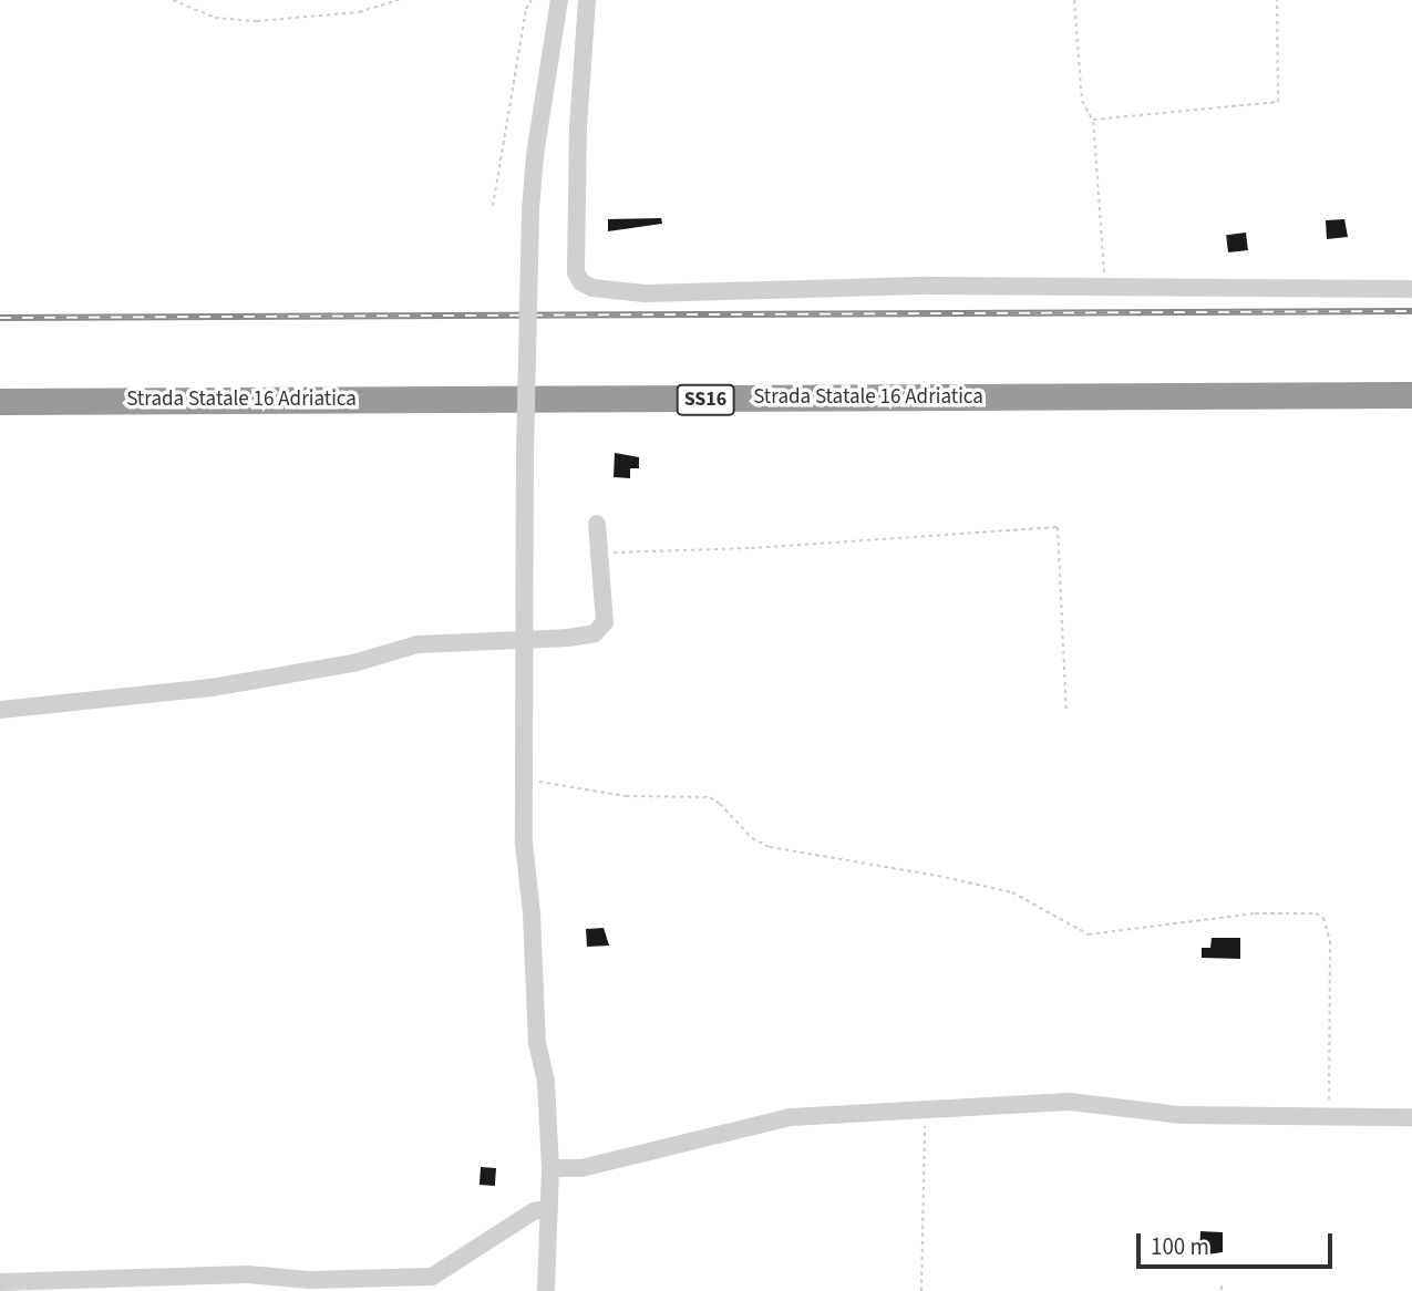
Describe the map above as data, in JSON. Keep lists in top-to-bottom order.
{
  "streets": {
    "highway": ["Strada Statale 16 Adriatica", "SS16"]
  },
  "scale_bar": "100 m"
}
